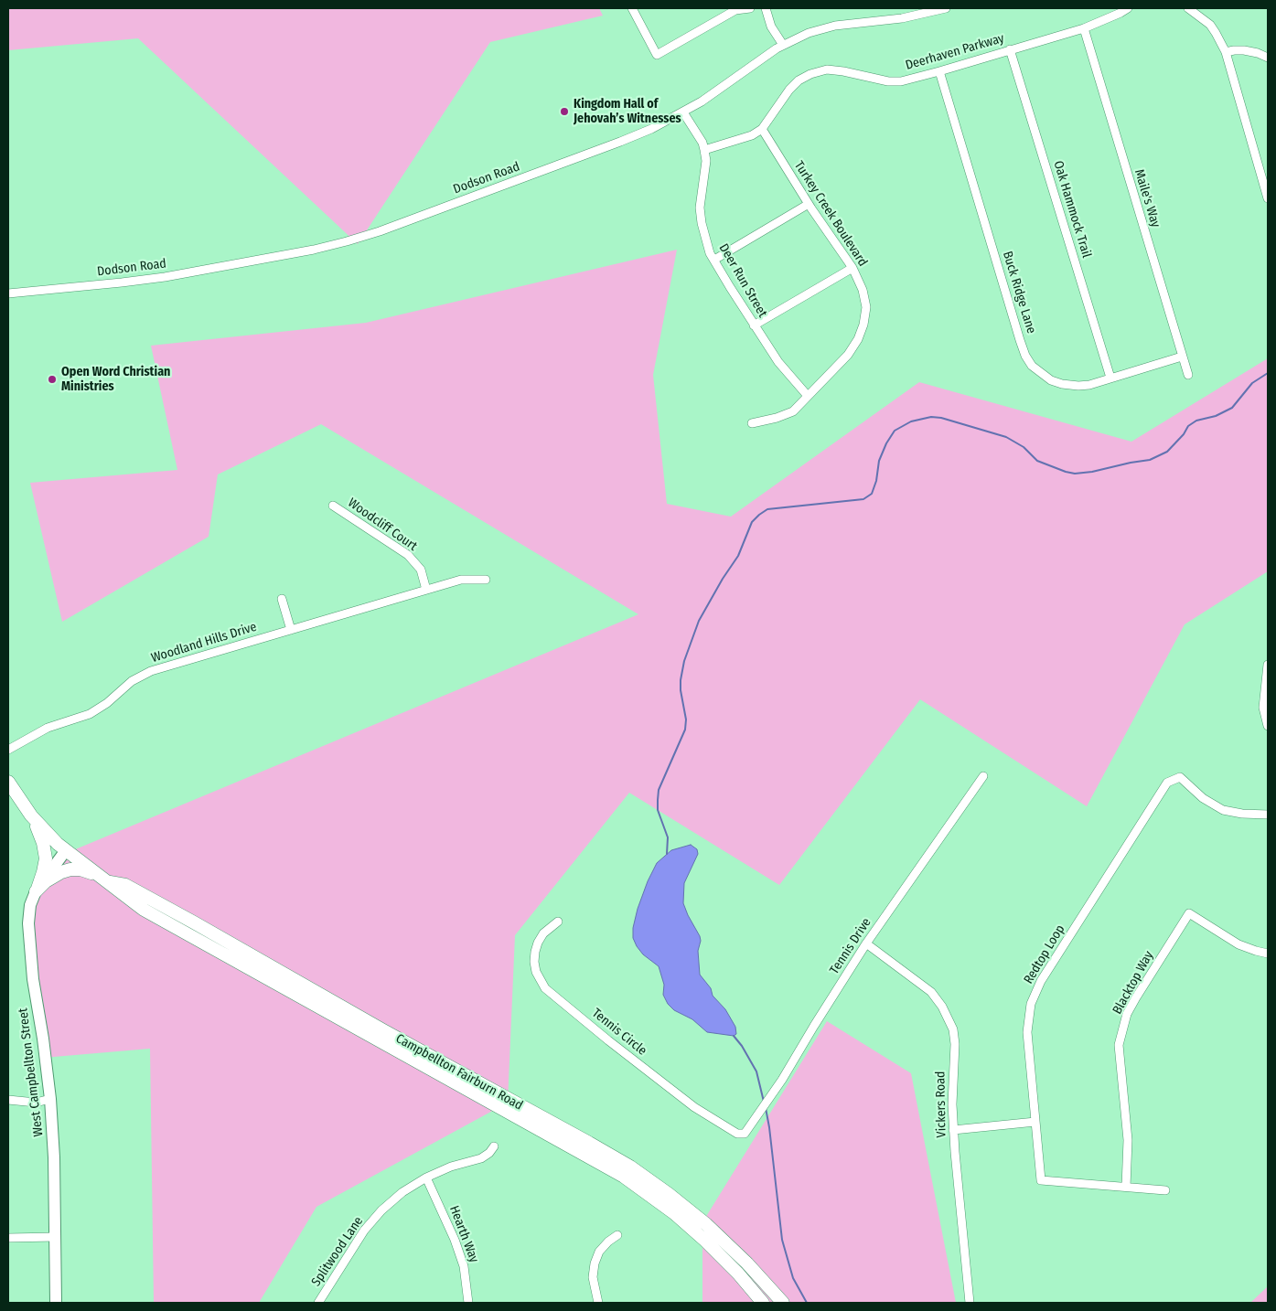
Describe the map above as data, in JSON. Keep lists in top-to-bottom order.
{
  "streets": {
    "main road": ["West Campbellton Street", "Campbellton Fairburn Road"],
    "street": [
      "Deerhaven Parkway",
      "Dodson Road",
      "Maile's Way",
      "Oak Hammock Trail",
      "Turkey Creek Boulevard",
      "Deer Run Street",
      "Buck Ridge Lane",
      "Woodcliff Court",
      "Woodland Hills Drive",
      "Tennis Drive",
      "Redtop Loop",
      "Blacktop Way",
      "Tennis Circle",
      "Vickers Road",
      "Hearth Way",
      "Splitwood Lane"
    ]
  },
  "crossings": [
    ["Deerhaven Parkway", "Maile's Way"],
    ["Deerhaven Parkway", "Oak Hammock Trail"],
    ["Deerhaven Parkway", "Turkey Creek Boulevard"],
    ["Deerhaven Parkway", "Buck Ridge Lane"],
    ["Dodson Road", "Deer Run Street"],
    ["Maile's Way", "Buck Ridge Lane"],
    ["Oak Hammock Trail", "Buck Ridge Lane"],
    ["Turkey Creek Boulevard", "Deer Run Street"],
    ["Woodcliff Court", "Woodland Hills Drive"],
    ["Tennis Drive", "Tennis Circle"],
    ["Tennis Drive", "Vickers Road"],
    ["Redtop Loop", "Blacktop Way"],
    ["West Campbellton Street", "Campbellton Fairburn Road"],
    ["Hearth Way", "Splitwood Lane"]
  ],
  "places": ["Kingdom Hall of Jehovah’s Witnesses", "Open Word Christian Ministries"]
}
